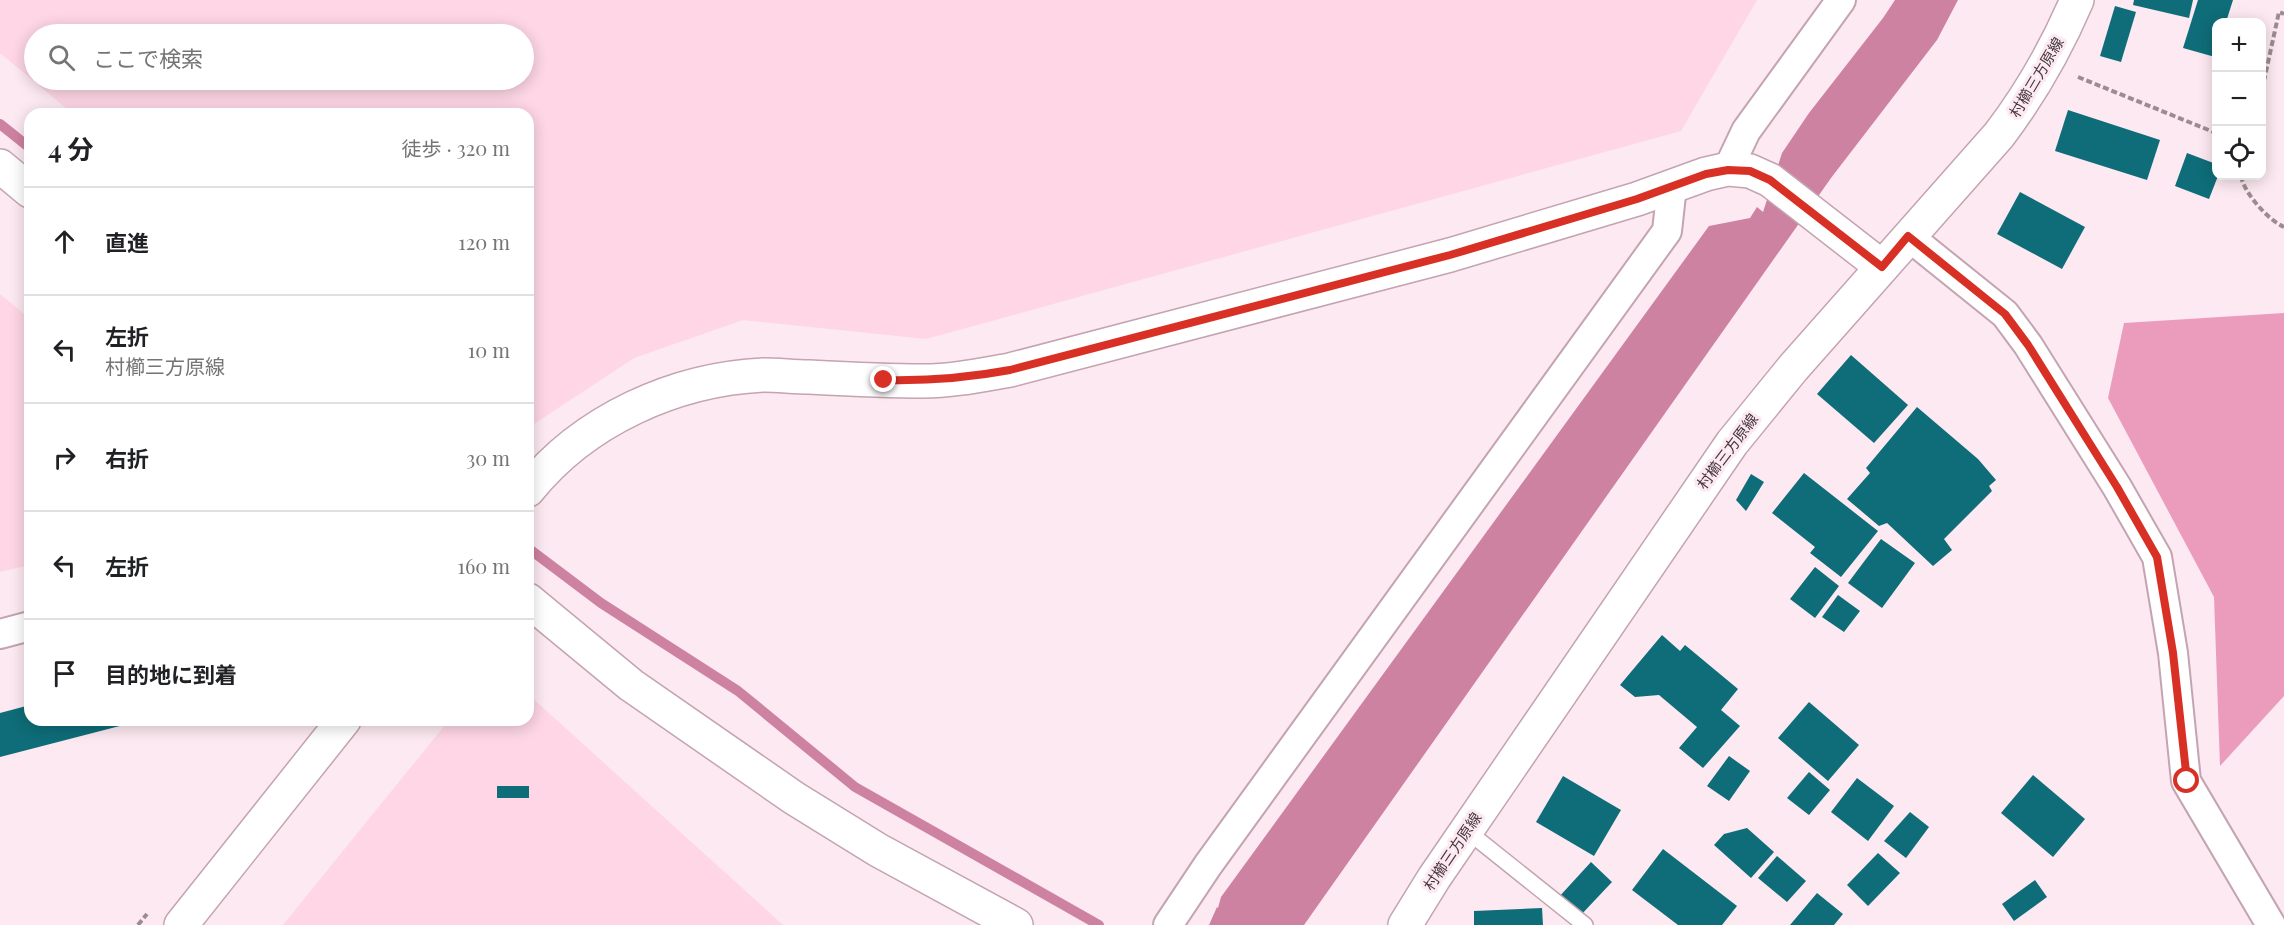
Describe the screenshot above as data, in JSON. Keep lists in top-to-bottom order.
{
  "streets": {
    "street": ["村櫛三方原線"]
  },
  "page": {
    "map_buttons": ["+", "−"],
    "search": "ここで検索",
    "heading": ["4 分", "徒歩 · 320 m"],
    "list": [
      ["直進", "120 m"],
      ["左折", "村櫛三方原線", "10 m"],
      ["右折", "30 m"],
      ["左折", "160 m"],
      "目的地に到着"
    ]
  }
}
